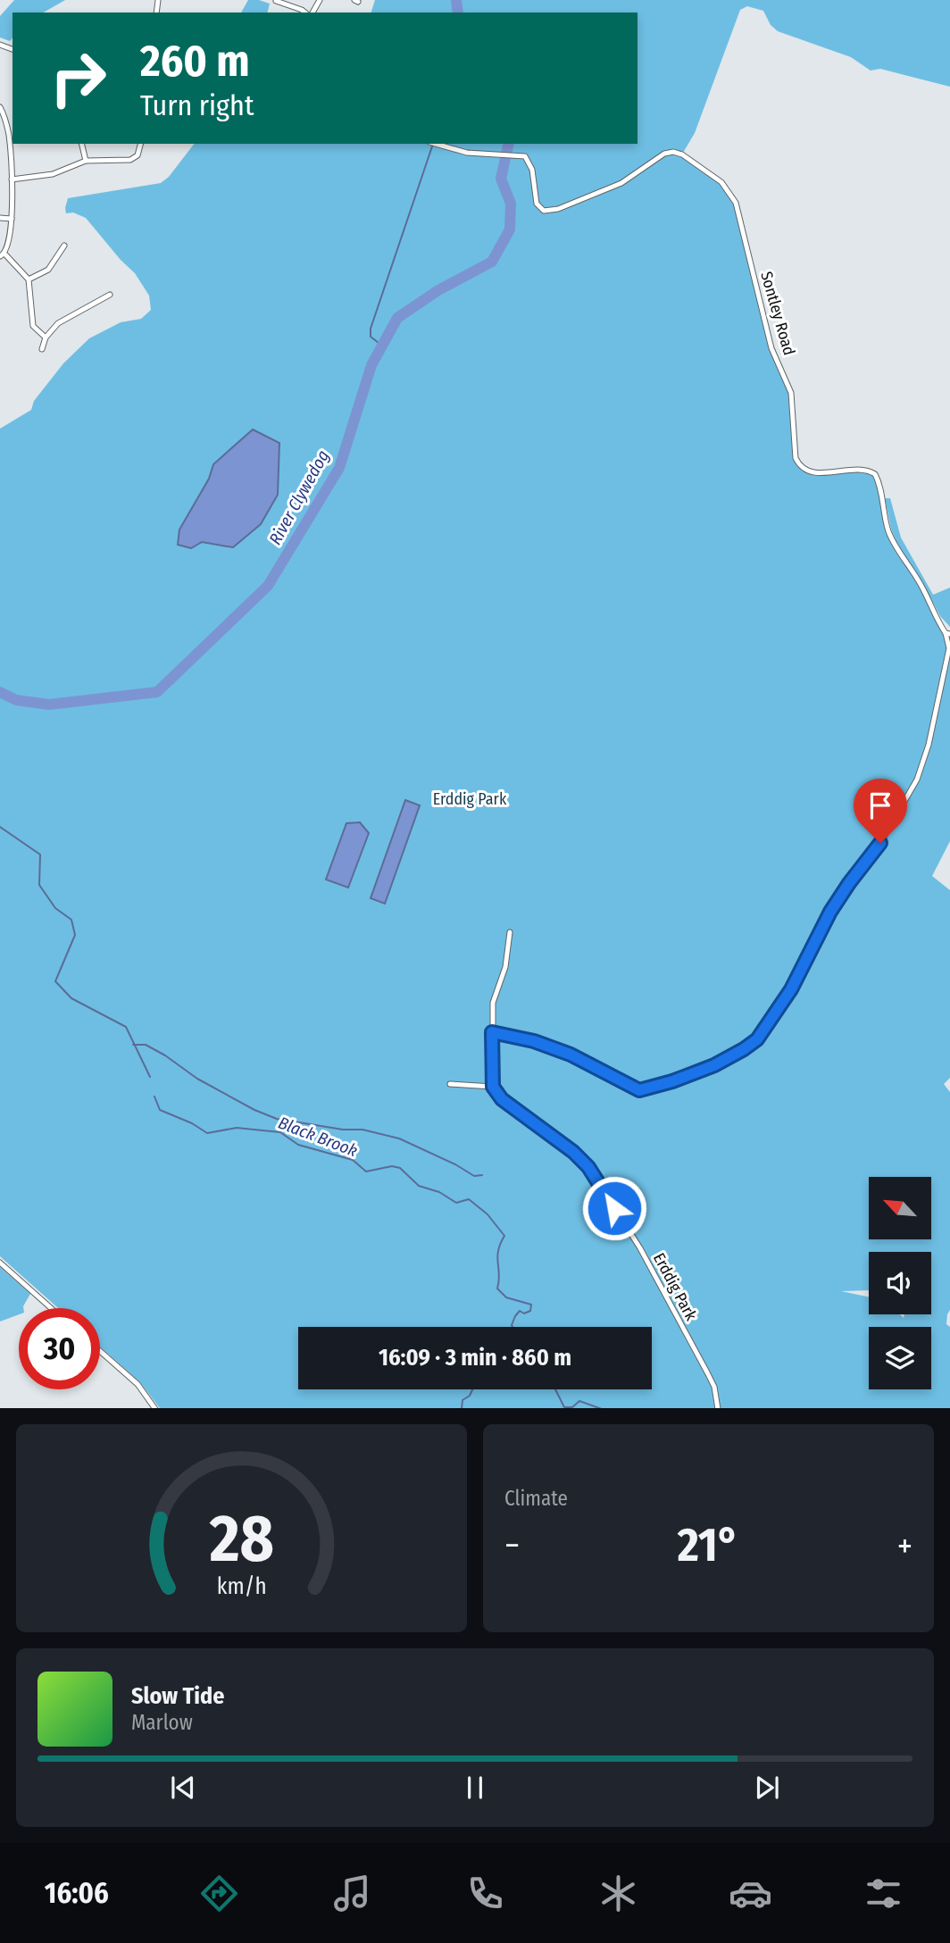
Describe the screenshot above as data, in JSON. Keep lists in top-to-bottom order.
{
  "streets": {
    "street": ["Sontley Road", "Erddig Park"]
  },
  "water": ["River Clywedog", "Black Brook"],
  "parks": ["Erddig Park"],
  "north": "top left",
  "page": {
    "turn": ["260 m", "Turn right"],
    "limit": "30",
    "trip": "16:09 · 3 min · 860 m",
    "tile": "Climate",
    "heat": ["−", "21°", "+"],
    "song": ["Slow Tide", "Marlow"],
    "tabs": "16:06",
    "gauge": ["28", "km/h"]
  }
}
